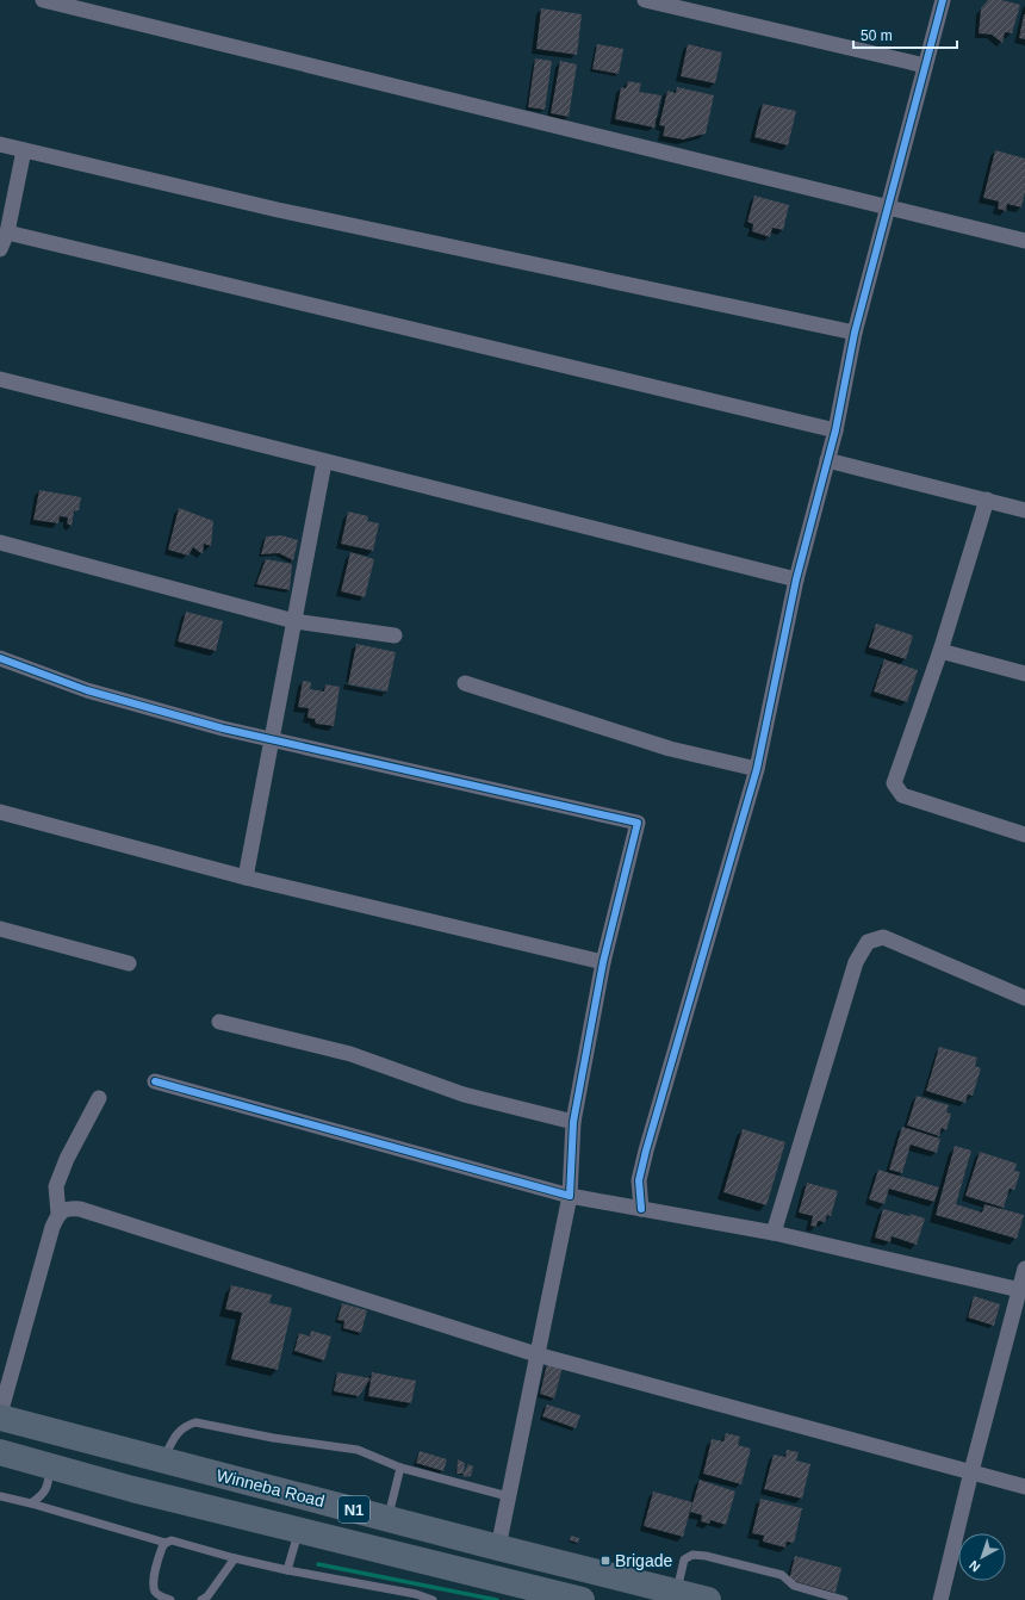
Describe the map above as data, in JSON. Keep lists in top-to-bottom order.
{
  "streets": {
    "highway": ["Winneba Road", "N1"]
  },
  "places": {
    "transit": ["Brigade"]
  },
  "scale_bar": "50 m",
  "north": "bottom left"
}
